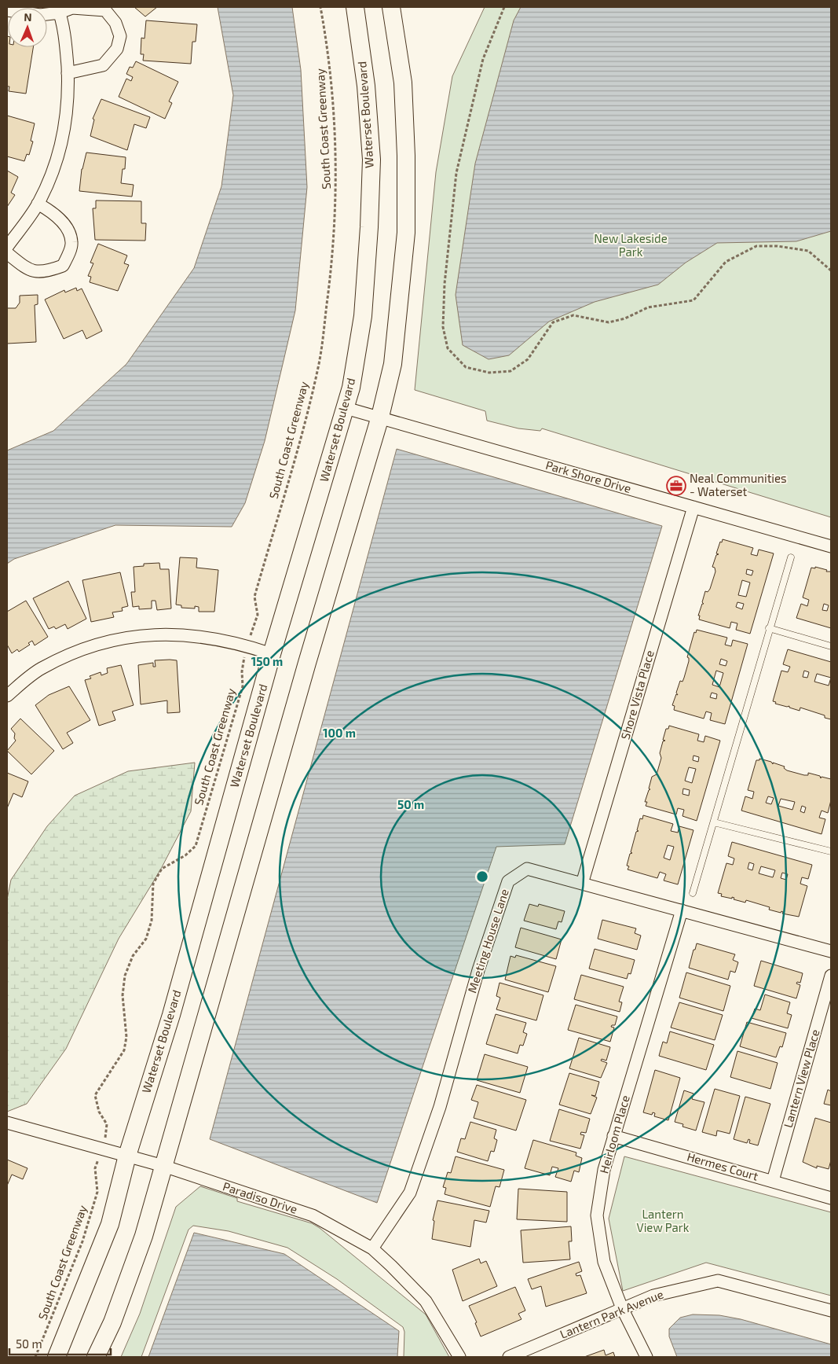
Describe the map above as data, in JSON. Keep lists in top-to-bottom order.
{
  "streets": {
    "street": [
      "Waterset Boulevard",
      "Park Shore Drive",
      "Shore Vista Place",
      "Meeting House Lane",
      "Lantern View Place",
      "Heirloom Place",
      "Hermes Court",
      "Paradiso Drive",
      "Lantern Park Avenue"
    ],
    "path": ["South Coast Greenway"]
  },
  "crossings": [
    ["Waterset Boulevard", "Park Shore Drive"],
    ["Waterset Boulevard", "Paradiso Drive"],
    ["South Coast Greenway", "Paradiso Drive"],
    ["Park Shore Drive", "Shore Vista Place"],
    ["Shore Vista Place", "Meeting House Lane"],
    ["Meeting House Lane", "Heirloom Place"],
    ["Meeting House Lane", "Paradiso Drive"],
    ["Lantern View Place", "Hermes Court"],
    ["Heirloom Place", "Hermes Court"],
    ["Heirloom Place", "Lantern Park Avenue"]
  ],
  "parks": ["New Lakeside Park", "Lantern View Park"],
  "places": {
    "office": ["Neal Communities - Waterset"]
  },
  "scale_bar": "50 m",
  "north": "top",
  "rings": ["150 m", "100 m", "50 m"]
}
